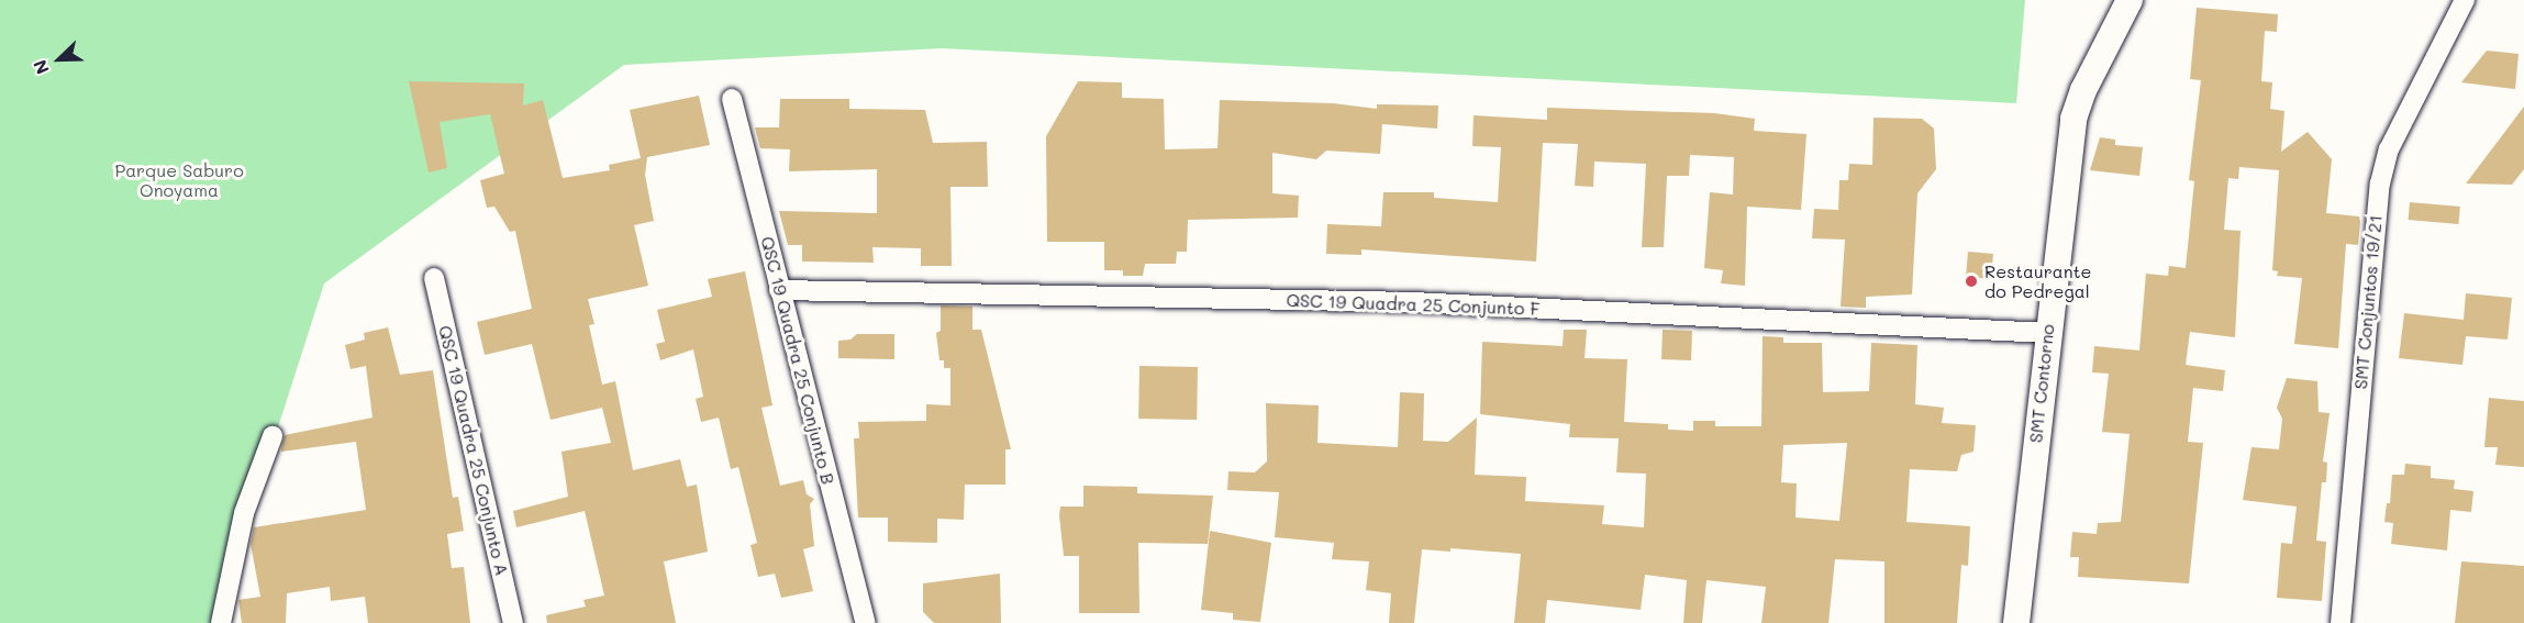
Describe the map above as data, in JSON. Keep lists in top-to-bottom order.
{
  "streets": {
    "street": [
      "SMT Conjuntos 19/21",
      "QSC 19 Quadra 25 Conjunto F",
      "QSC 19 Quadra 25 Conjunto B",
      "SMT Contorno",
      "QSC 19 Quadra 25 Conjunto A"
    ]
  },
  "crossings": [
    ["QSC 19 Quadra 25 Conjunto F", "QSC 19 Quadra 25 Conjunto B"],
    ["QSC 19 Quadra 25 Conjunto F", "SMT Contorno"]
  ],
  "parks": ["Parque Saburo Onoyama"],
  "places": ["Restaurante do Pedregal"],
  "north": "bottom left"
}
